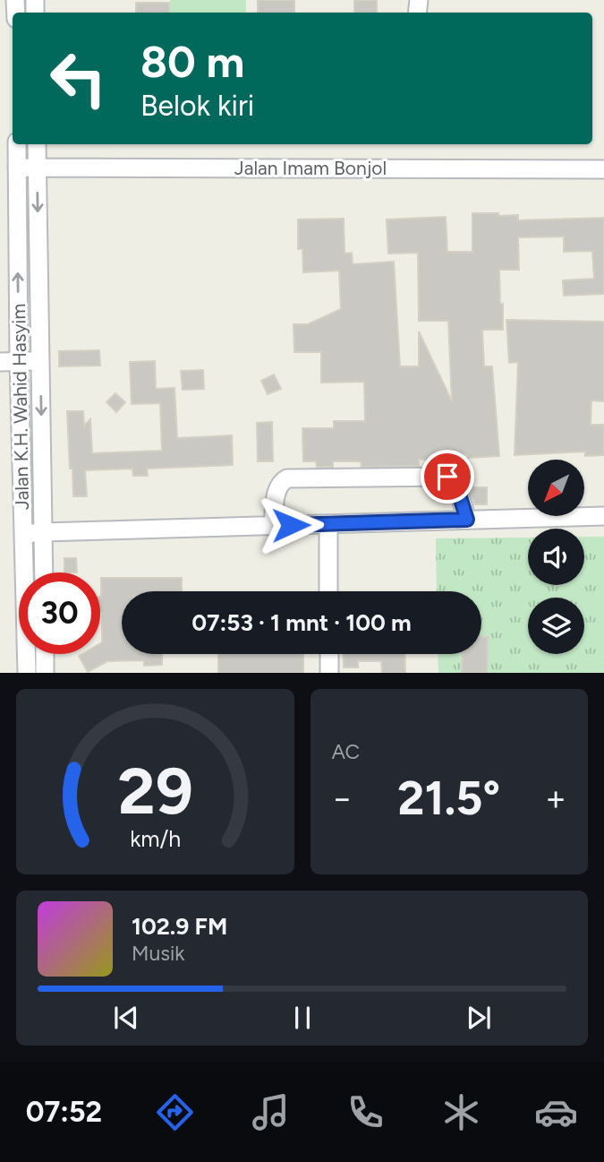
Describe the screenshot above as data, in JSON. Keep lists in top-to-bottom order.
{
  "streets": {
    "street": ["Jalan Imam Bonjol", "Jalan K.H. Wahid Hasyim"]
  },
  "crossings": [
    ["Jalan Imam Bonjol", "Jalan K.H. Wahid Hasyim"]
  ],
  "north": "bottom left",
  "page": {
    "turn": ["80 m", "Belok kiri"],
    "limit": "30",
    "trip": "07:53 · 1 mnt · 100 m",
    "tile": "AC",
    "heat": ["−", "21.5°", "+"],
    "song": ["102.9 FM", "Musik"],
    "tabs": "07:52",
    "gauge": ["29", "km/h"]
  }
}
